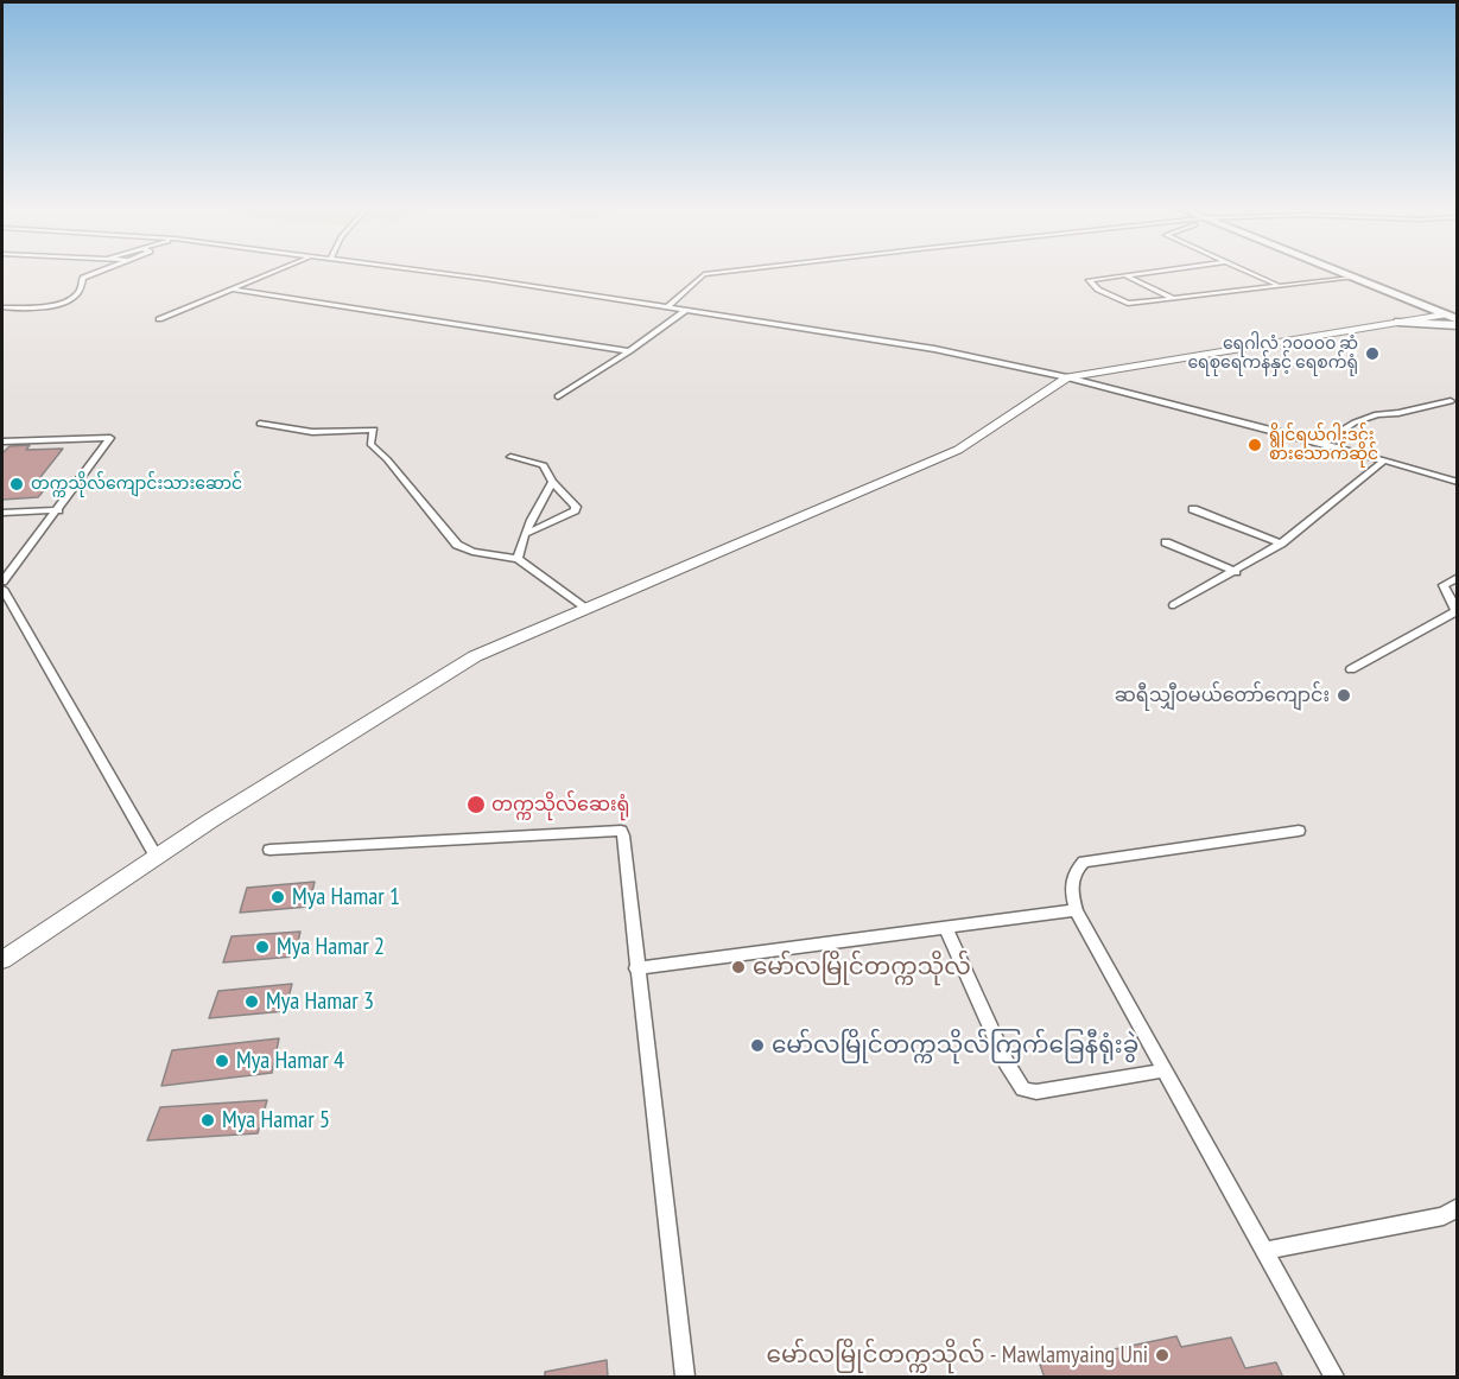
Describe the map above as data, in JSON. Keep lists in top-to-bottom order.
{
  "places": [
    "ရေဂါလံ ၁၀၀၀၀ ဆံ့ ရေစုရေကန်နှင့် ရေစက်ရုံ",
    "ရွိုင်ရယ်ဂါးဒင်း စားသောက်ဆိုင်",
    "တက္ကသိုလ်ကျောင်းသားဆောင်",
    "ဆရီသျှီဝမယ်တော်ကျောင်း",
    "တက္ကသိုလ်ဆေးရုံ",
    "Mya Hamar 1",
    "Mya Hamar 2",
    "မော်လမြိုင်တက္ကသိုလ်",
    "Mya Hamar 3",
    "မော်လမြိုင်တက္ကသိုလ်ကြက်ခြေနီရုံးခွဲ",
    "Mya Hamar 4",
    "Mya Hamar 5",
    "မော်လမြိုင်တက္ကသိုလ် - Mawlamyaing Uni"
  ]
}
